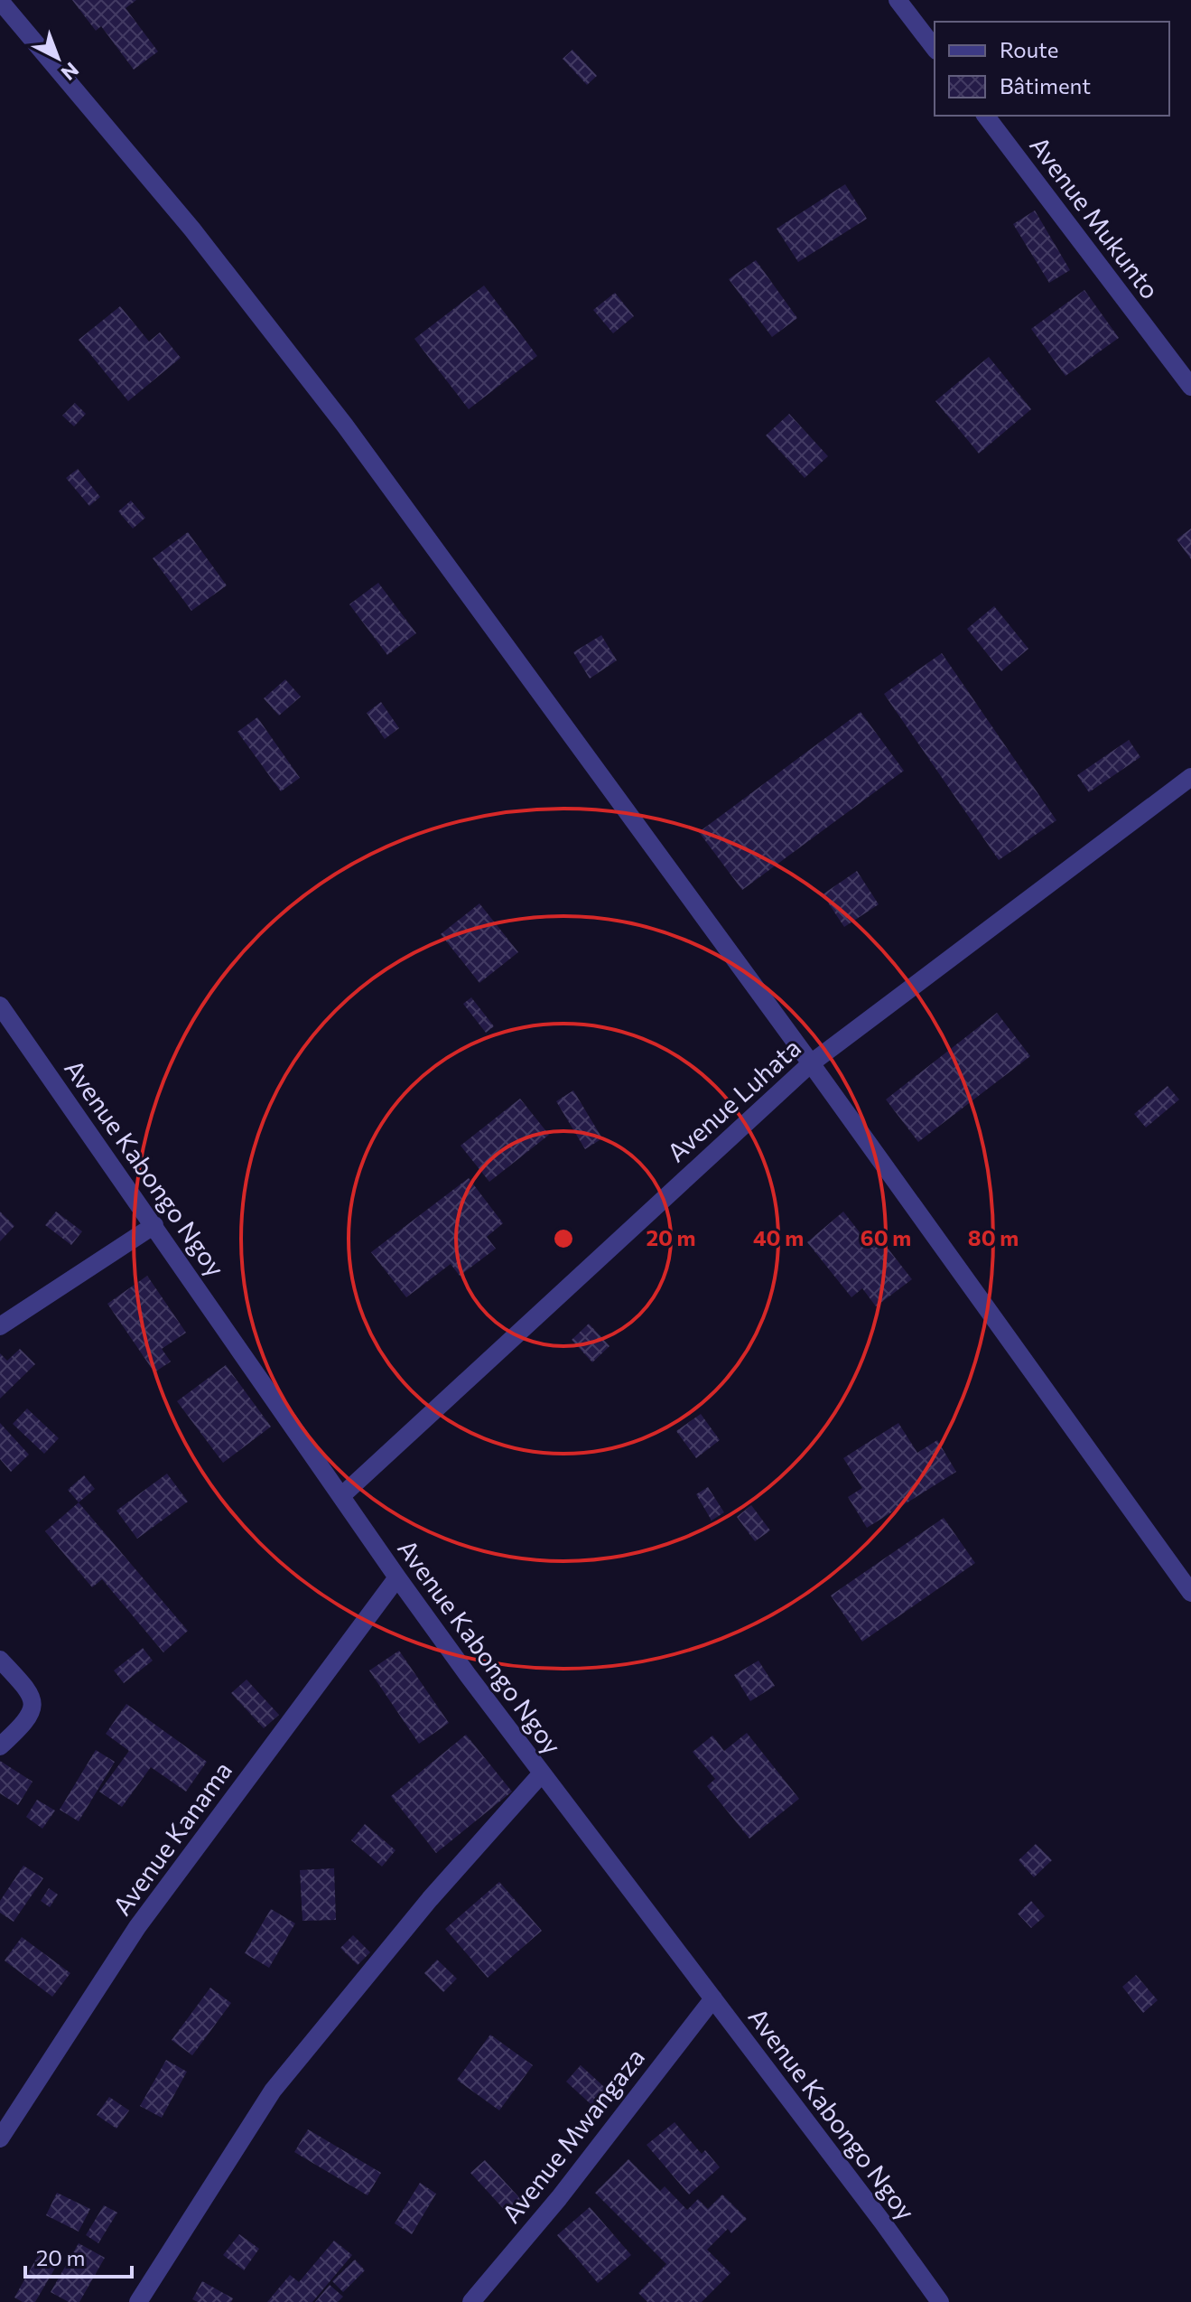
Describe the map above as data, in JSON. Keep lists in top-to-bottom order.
{
  "streets": {
    "street": [
      "Avenue Mukunto",
      "Avenue Luhata",
      "Avenue Kabongo Ngoy",
      "Avenue Kanama",
      "Avenue Mwangaza"
    ]
  },
  "crossings": [
    ["Avenue Luhata", "Avenue Kabongo Ngoy"],
    ["Avenue Kabongo Ngoy", "Avenue Kanama"],
    ["Avenue Kabongo Ngoy", "Avenue Mwangaza"]
  ],
  "legend": ["Route", "Bâtiment"],
  "scale_bar": "20 m",
  "north": "bottom right",
  "rings": [
    "20 m",
    "40 m",
    "60 m",
    "80 m"
  ]
}
